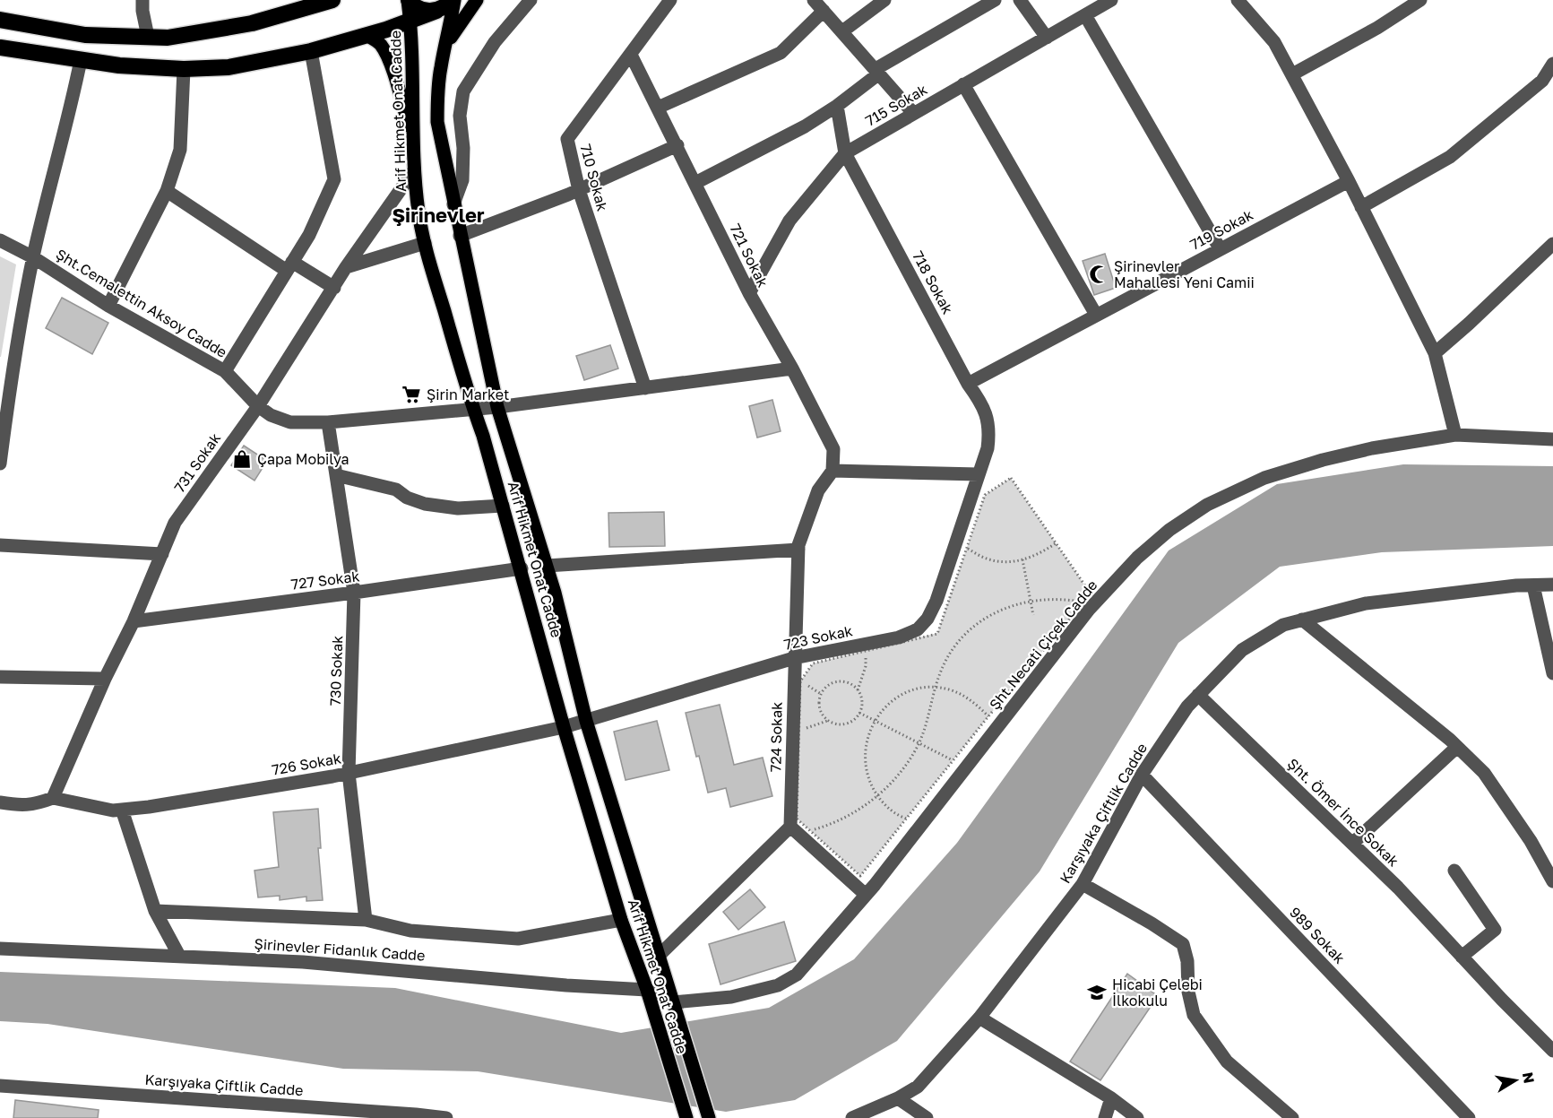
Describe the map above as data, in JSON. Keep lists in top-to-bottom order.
{
  "streets": {
    "main road": ["Arif Hikmet Onat Cadde"],
    "street": [
      "715 Sokak",
      "710 Sokak",
      "719 Sokak",
      "721 Sokak",
      "718 Sokak",
      "Şht.Cemalettin Aksoy Cadde",
      "731 Sokak",
      "727 Sokak",
      "723 Sokak",
      "Şht.Necati Çiçek Cadde",
      "730 Sokak",
      "724 Sokak",
      "726 Sokak",
      "Şht. Ömer İnce Sokak",
      "Karşıyaka Çiftlik Cadde",
      "989 Sokak",
      "Şirinevler Fidanlık Cadde"
    ]
  },
  "crossings": [
    ["715 Sokak", "721 Sokak"],
    ["715 Sokak", "718 Sokak"],
    ["Arif Hikmet Onat Cadde", "Şht.Cemalettin Aksoy Cadde"],
    ["Arif Hikmet Onat Cadde", "731 Sokak"],
    ["Arif Hikmet Onat Cadde", "727 Sokak"],
    ["Arif Hikmet Onat Cadde", "723 Sokak"],
    ["Arif Hikmet Onat Cadde", "Şht.Necati Çiçek Cadde"],
    ["Arif Hikmet Onat Cadde", "726 Sokak"],
    ["Arif Hikmet Onat Cadde", "Şirinevler Fidanlık Cadde"],
    ["710 Sokak", "721 Sokak"],
    ["710 Sokak", "Şht.Cemalettin Aksoy Cadde"],
    ["719 Sokak", "718 Sokak"],
    ["721 Sokak", "Şht.Cemalettin Aksoy Cadde"],
    ["721 Sokak", "724 Sokak"],
    ["718 Sokak", "723 Sokak"],
    ["Şht.Cemalettin Aksoy Cadde", "731 Sokak"],
    ["Şht.Cemalettin Aksoy Cadde", "730 Sokak"],
    ["731 Sokak", "727 Sokak"],
    ["731 Sokak", "726 Sokak"],
    ["727 Sokak", "730 Sokak"],
    ["723 Sokak", "724 Sokak"],
    ["723 Sokak", "726 Sokak"],
    ["Şht.Necati Çiçek Cadde", "Şirinevler Fidanlık Cadde"],
    ["730 Sokak", "726 Sokak"],
    ["Şht. Ömer İnce Sokak", "Karşıyaka Çiftlik Cadde"],
    ["Karşıyaka Çiftlik Cadde", "989 Sokak"]
  ],
  "districts": ["Şirinevler"],
  "places": {
    "mosque": ["Şirinevler Mahallesi Yeni Camii"],
    "supermarket": ["Şirin Market"],
    "shop": ["Çapa Mobilya"],
    "school or university": ["Hicabi Çelebi İlkokulu"]
  },
  "north": "right"
}
